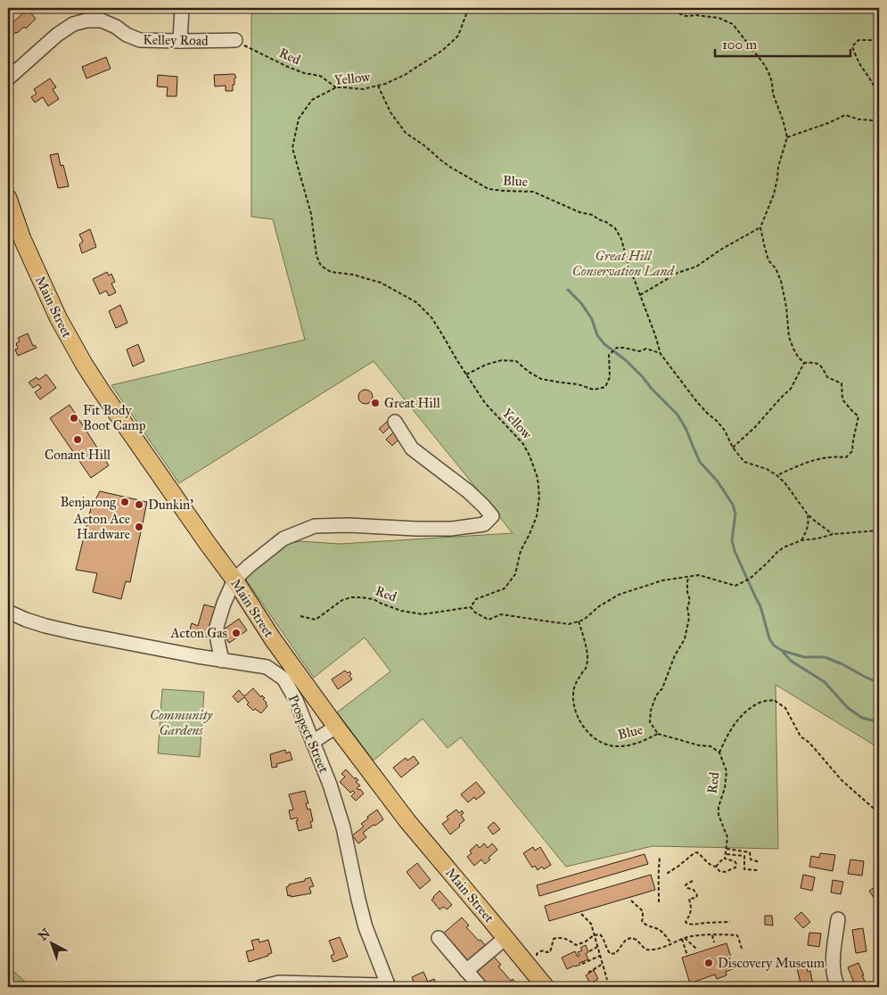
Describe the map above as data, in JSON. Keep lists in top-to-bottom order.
{
  "streets": {
    "main road": ["Main Street"],
    "street": ["Kelley Road", "Prospect Street"],
    "path": ["Red", "Yellow", "Blue"]
  },
  "crossings": [
    ["Kelley Road", "Red"],
    ["Red", "Yellow"],
    ["Yellow", "Blue"]
  ],
  "parks": ["Great Hill Conservation Land", "Community Gardens"],
  "places": [
    "Great Hill",
    "Fit Body Boot Camp",
    "Conant Hill",
    "Benjarong",
    "Dunkin'",
    "Acton Ace Hardware",
    "Acton Gas",
    "Discovery Museum"
  ],
  "scale_bar": "100 m",
  "north": "top left"
}
